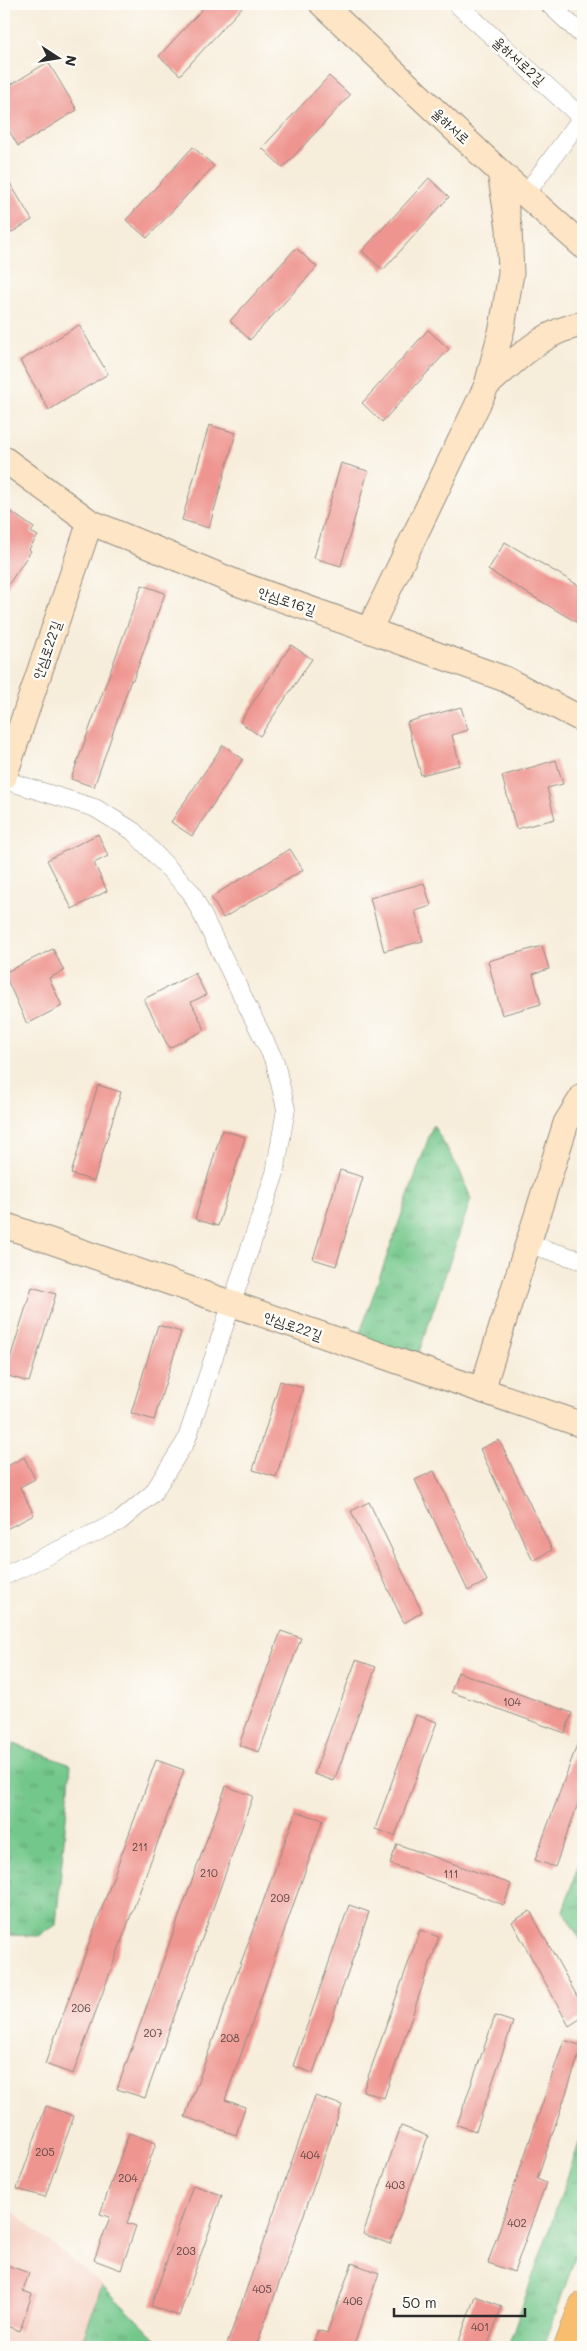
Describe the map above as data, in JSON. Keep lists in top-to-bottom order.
{
  "streets": {
    "street": [
      "율하서로2길",
      "율하서로",
      "안심로16길",
      "안심로22길"
    ]
  },
  "crossings": [
    ["율하서로2길", "율하서로"],
    ["안심로16길", "안심로22길"]
  ],
  "house_numbers": [
    "104",
    "211",
    "210",
    "111",
    "209",
    "206",
    "207",
    "208",
    "205",
    "404",
    "204",
    "403",
    "402",
    "203",
    "405",
    "406",
    "401"
  ],
  "scale_bar": "50 m",
  "north": "right"
}
